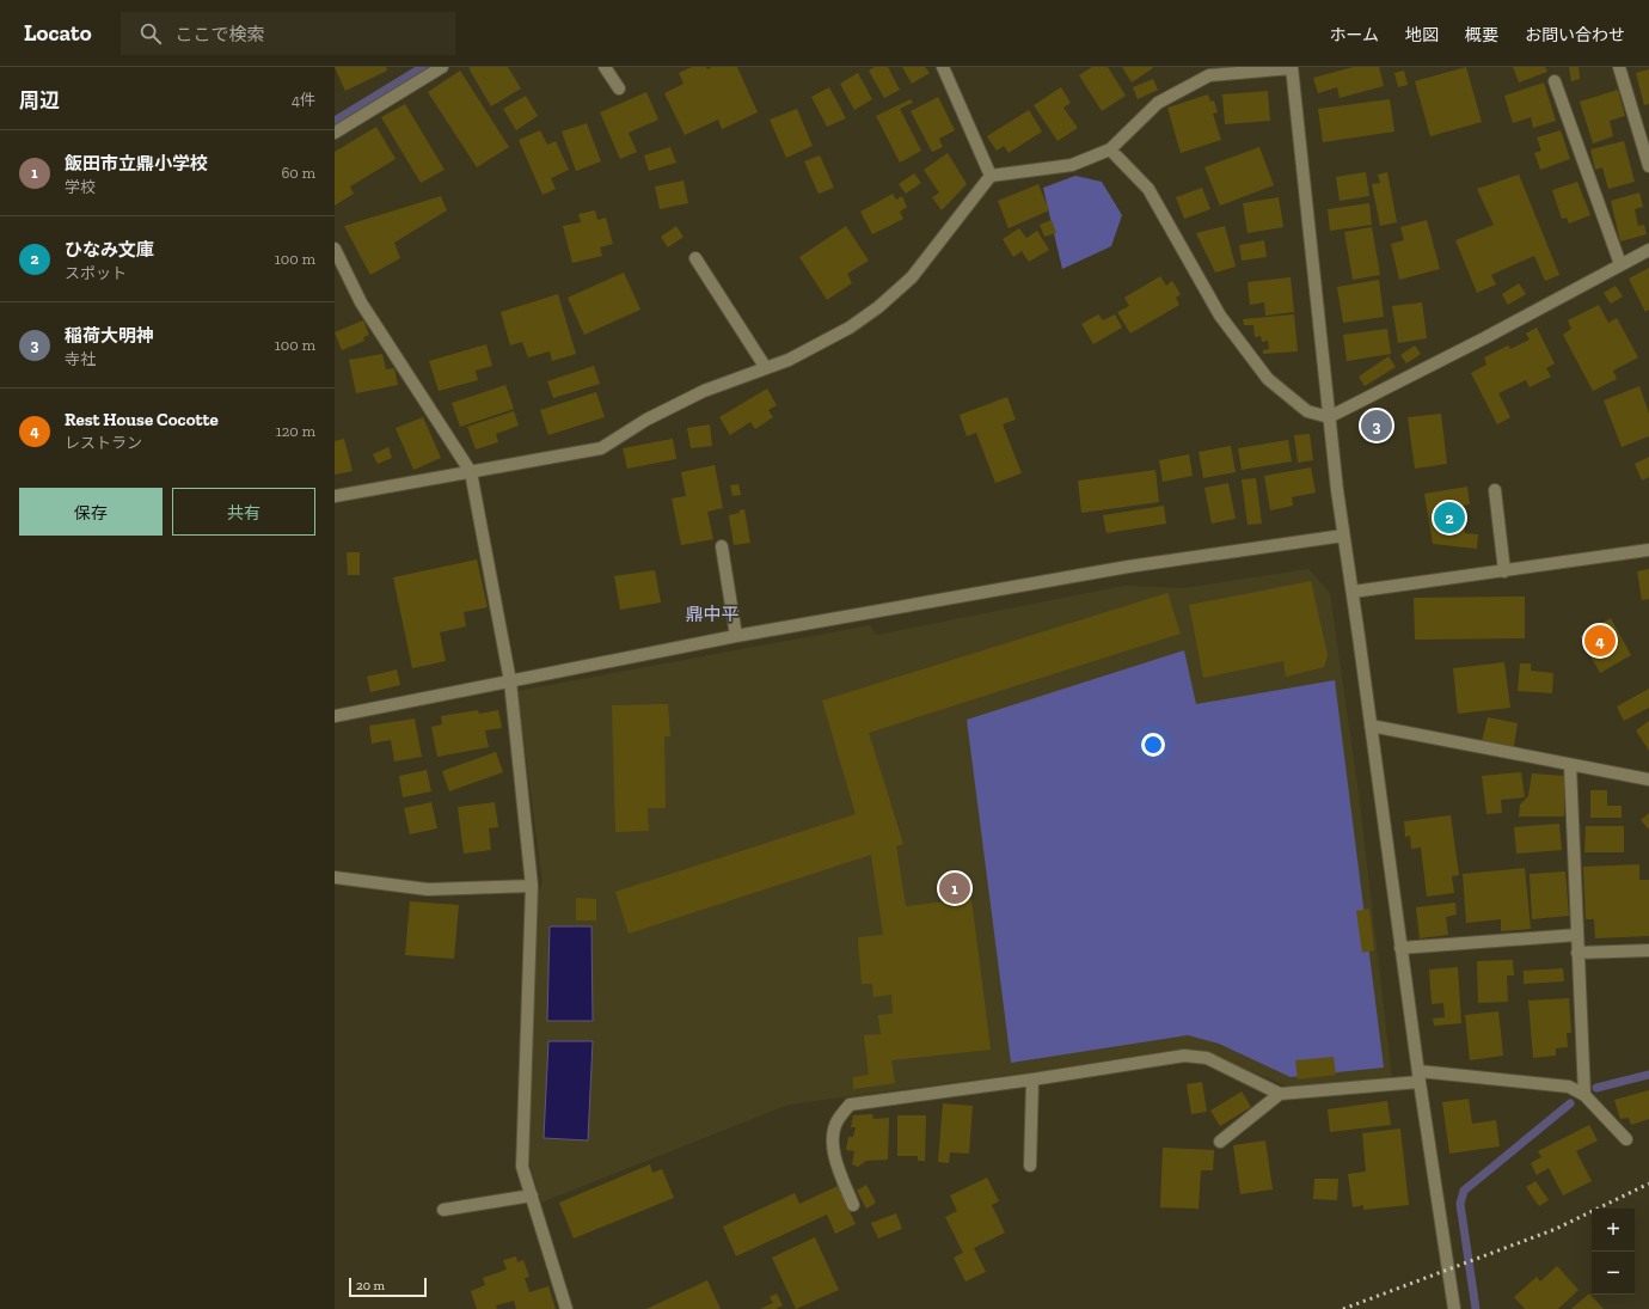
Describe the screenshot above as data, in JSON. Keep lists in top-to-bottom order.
{
  "districts": ["鼎中平"],
  "scale_bar": "20 m",
  "page": {
    "header": "Locato",
    "search": "ここで検索",
    "nav": [
      "ホーム",
      "地図",
      "概要",
      "お問い合わせ"
    ],
    "heading": ["周辺", "4件"],
    "list": [
      {
        "mark": "1",
        "name": "飯田市立鼎小学校",
        "note": "学校",
        "value": "60 m"
      },
      {
        "mark": "2",
        "name": "ひなみ文庫",
        "note": "スポット",
        "value": "100 m"
      },
      {
        "mark": "3",
        "name": "稲荷大明神",
        "note": "寺社",
        "value": "100 m"
      },
      {
        "mark": "4",
        "name": "Rest House Cocotte",
        "note": "レストラン",
        "value": "120 m"
      }
    ],
    "pins": [
      "3",
      "2",
      "4",
      "1"
    ],
    "buttons": ["保存", "共有"],
    "map_buttons": ["+", "−"],
    "scale": "20 m"
  }
}
